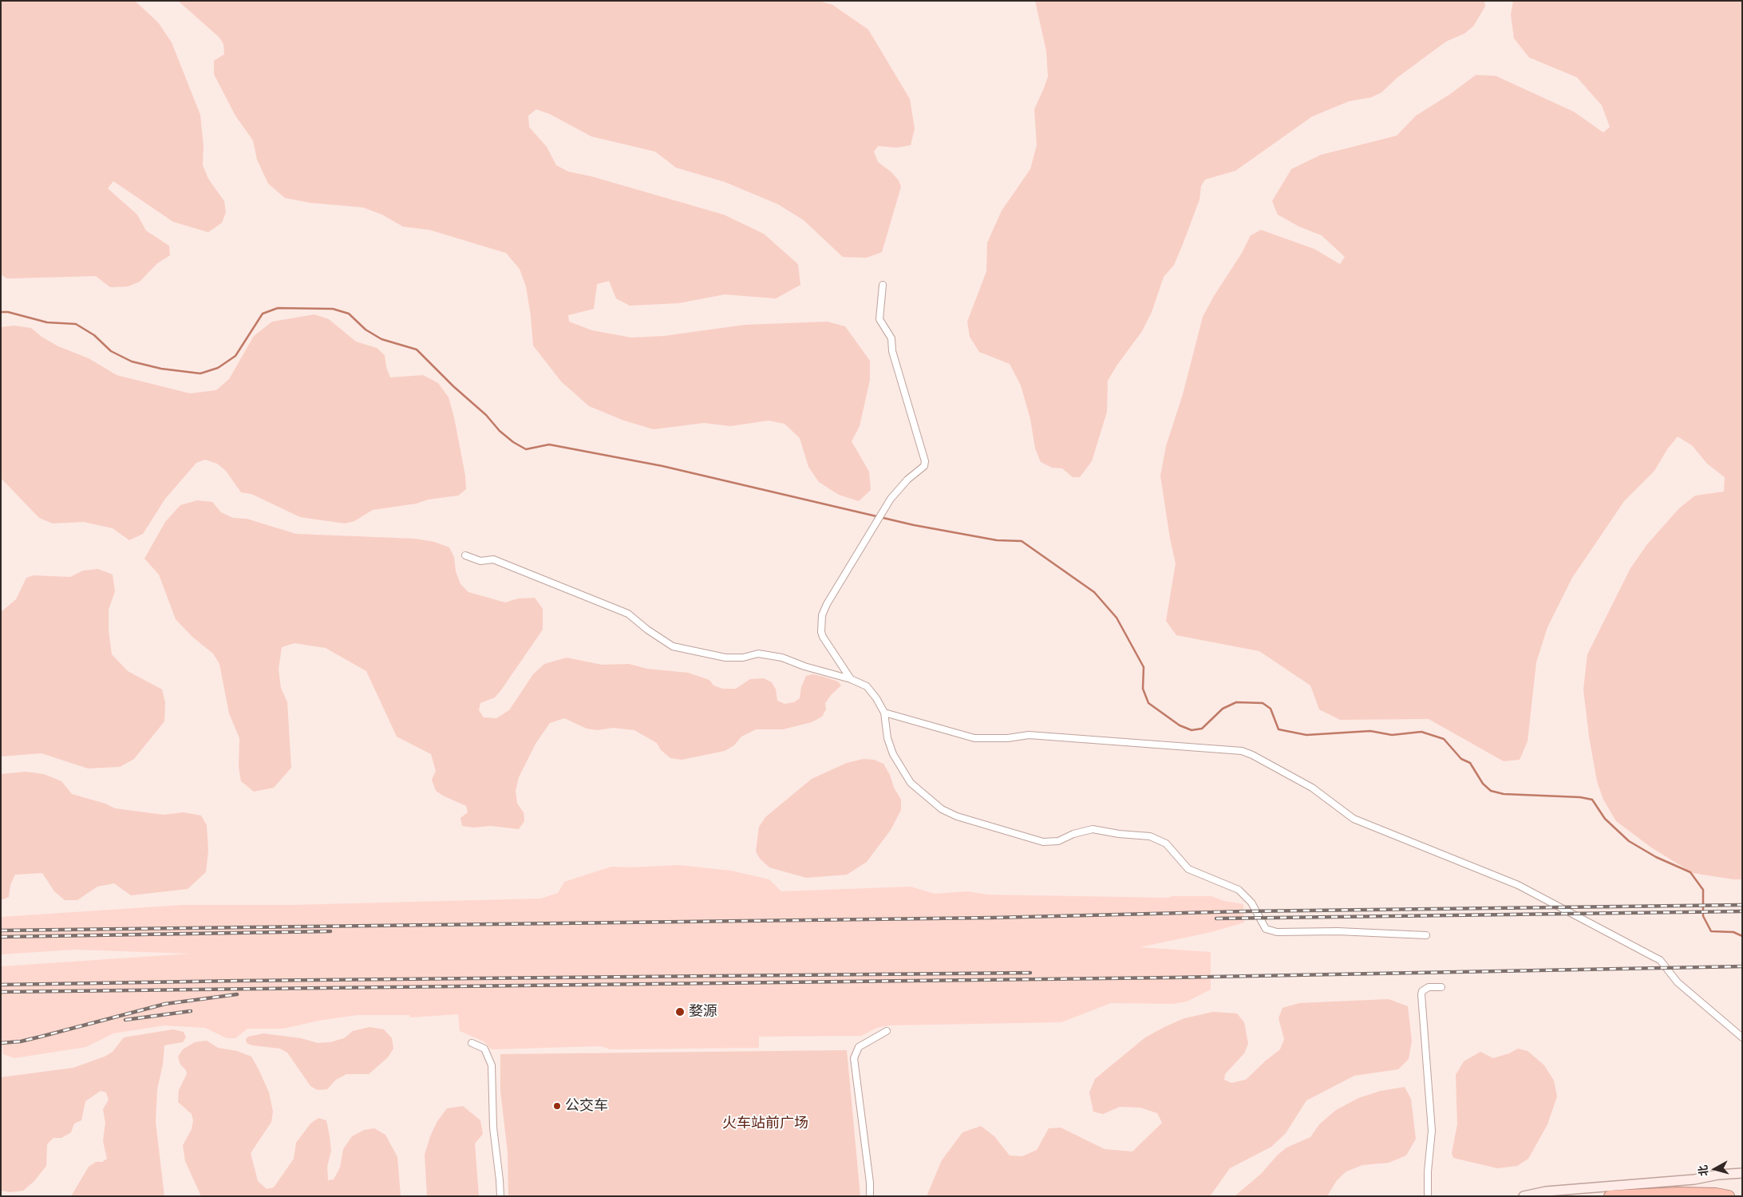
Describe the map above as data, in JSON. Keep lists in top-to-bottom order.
{
  "parks": ["火车站前广场"],
  "places": ["婺源", "公交车"],
  "north": "left"
}
